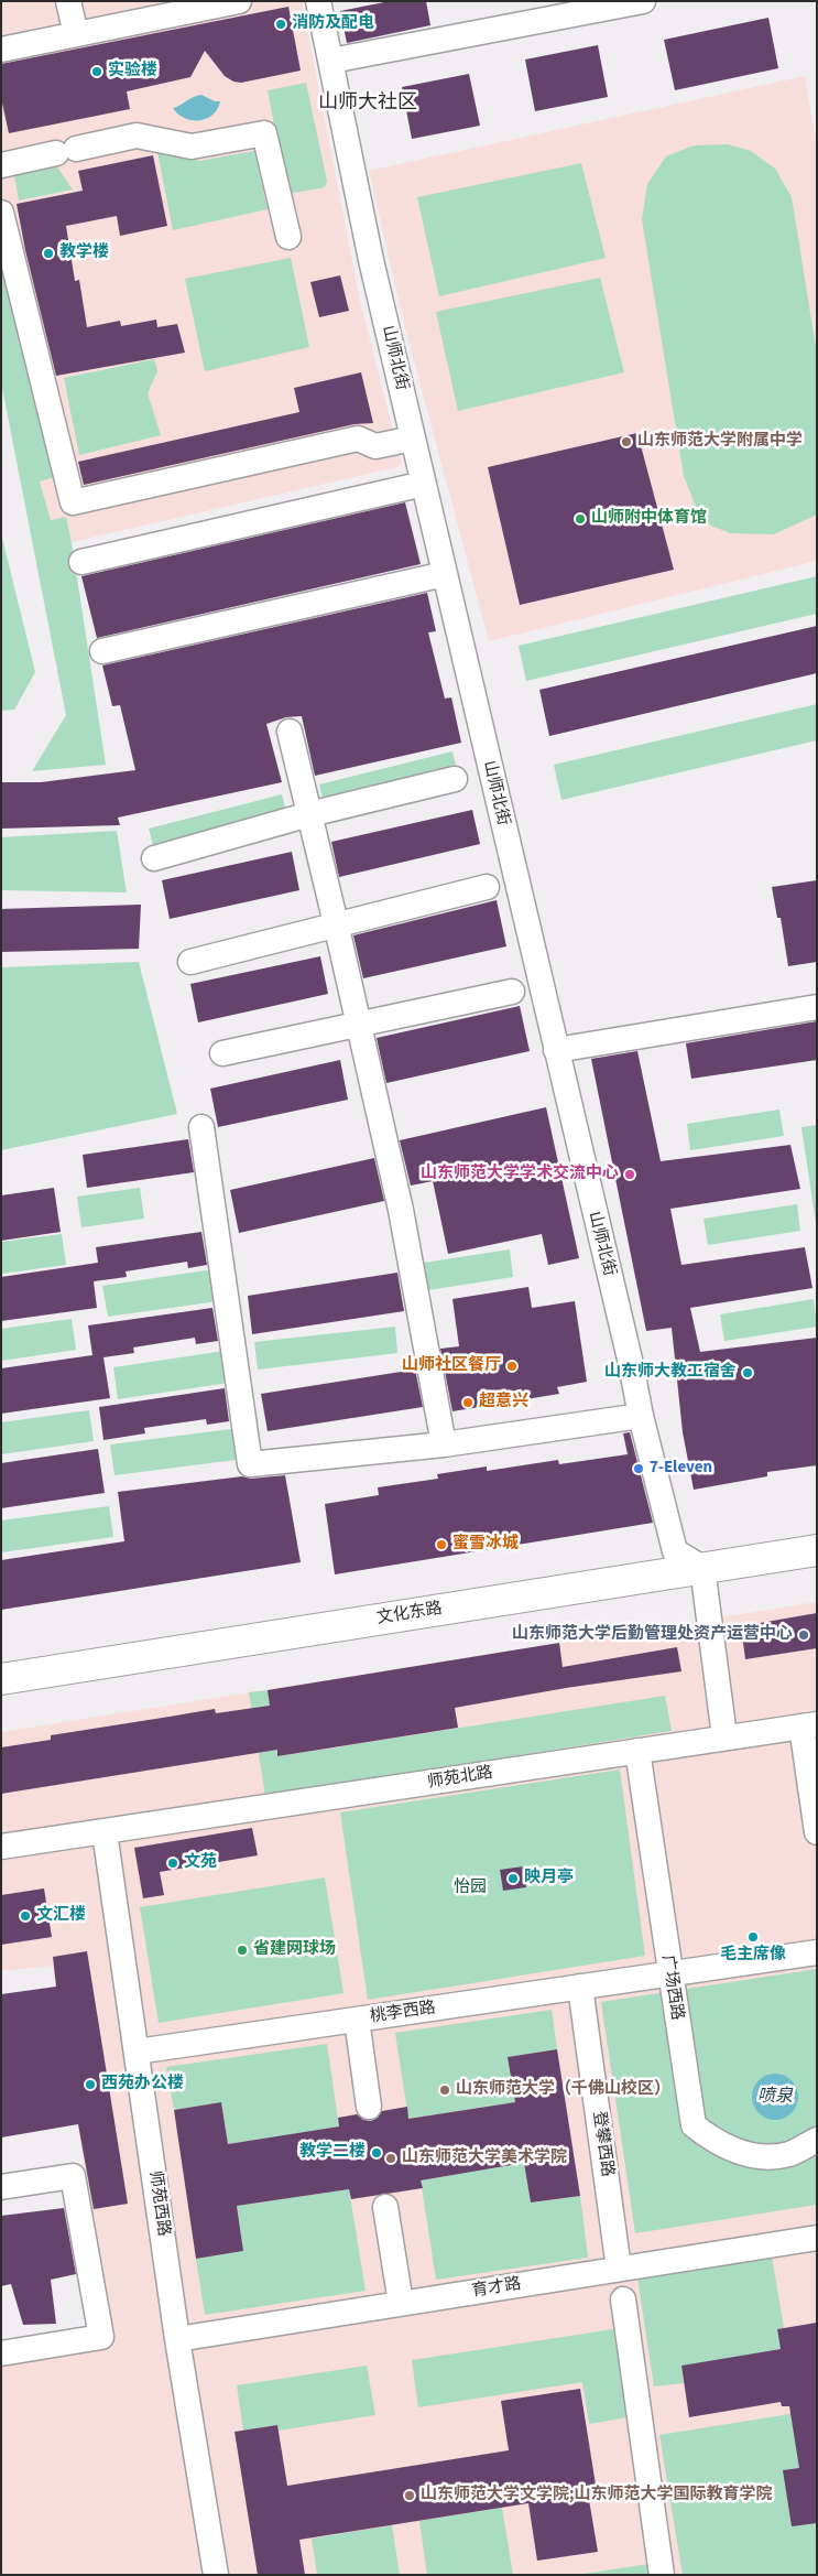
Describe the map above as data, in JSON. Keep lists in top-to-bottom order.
{
  "streets": {
    "main road": ["文化东路"],
    "street": [
      "山师北街",
      "师苑北路",
      "广场西路",
      "桃李西路",
      "登攀西路",
      "师苑西路",
      "育才路"
    ]
  },
  "crossings": [
    ["山师北街", "文化东路"],
    ["师苑北路", "广场西路"],
    ["师苑北路", "师苑西路"],
    ["广场西路", "桃李西路"],
    ["桃李西路", "登攀西路"],
    ["桃李西路", "师苑西路"],
    ["登攀西路", "育才路"],
    ["师苑西路", "育才路"]
  ],
  "districts": ["山师大社区"],
  "water": ["喷泉"],
  "parks": ["怡园"],
  "places": [
    "消防及配电",
    "实验楼",
    "教学楼",
    "山东师范大学附属中学",
    "山师附中体育馆",
    "山东师范大学学术交流中心",
    "山师社区餐厅",
    "山东师大教工宿舍",
    "超意兴",
    "7-Eleven",
    "蜜雪冰城",
    "山东师范大学后勤管理处资产运营中心",
    "文苑",
    "映月亭",
    "文汇楼",
    "毛主席像",
    "省建网球场",
    "西苑办公楼",
    "山东师范大学（千佛山校区）",
    "教学二楼",
    "山东师范大学美术学院",
    "山东师范大学文学院;山东师范大学国际教育学院"
  ]
}
